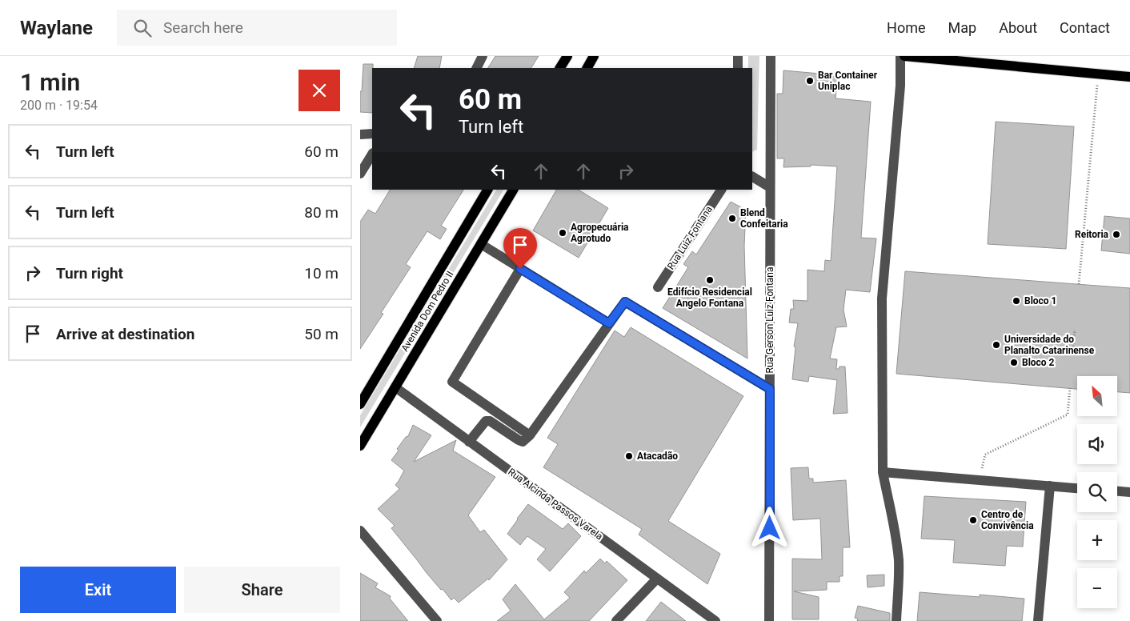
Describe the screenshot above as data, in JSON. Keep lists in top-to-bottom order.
{
  "streets": {
    "main road": ["Avenida Dom Pedro II"],
    "street": ["Rua Luiz Fontana", "Rua Gerson Luiz Fontana", "Rua Alcinda Passos Varela"]
  },
  "crossings": [
    ["Avenida Dom Pedro II", "Rua Alcinda Passos Varela"]
  ],
  "places": [
    "Bar Container Uniplac",
    "Blend Confeitaria",
    "Agropecuária Agrotudo",
    "Reitoria",
    "Edifício Residencial Angelo Fontana",
    "Bloco 1",
    "Universidade do Planalto Catarinense",
    "Bloco 2",
    "Atacadão",
    "Centro de Convivência"
  ],
  "north": "top left",
  "page": {
    "header": "Waylane",
    "search": "Search here",
    "nav": [
      "Home",
      "Map",
      "About",
      "Contact"
    ],
    "heading": ["1 min", "200 m · 19:54"],
    "turn": ["60 m", "Turn left"],
    "list": [
      {
        "name": "Turn left",
        "value": "60 m"
      },
      {
        "name": "Turn left",
        "value": "80 m"
      },
      {
        "name": "Turn right",
        "value": "10 m"
      },
      {
        "name": "Arrive at destination",
        "value": "50 m"
      }
    ],
    "map_buttons": ["+", "−"],
    "buttons": ["Exit", "Share"]
  }
}
